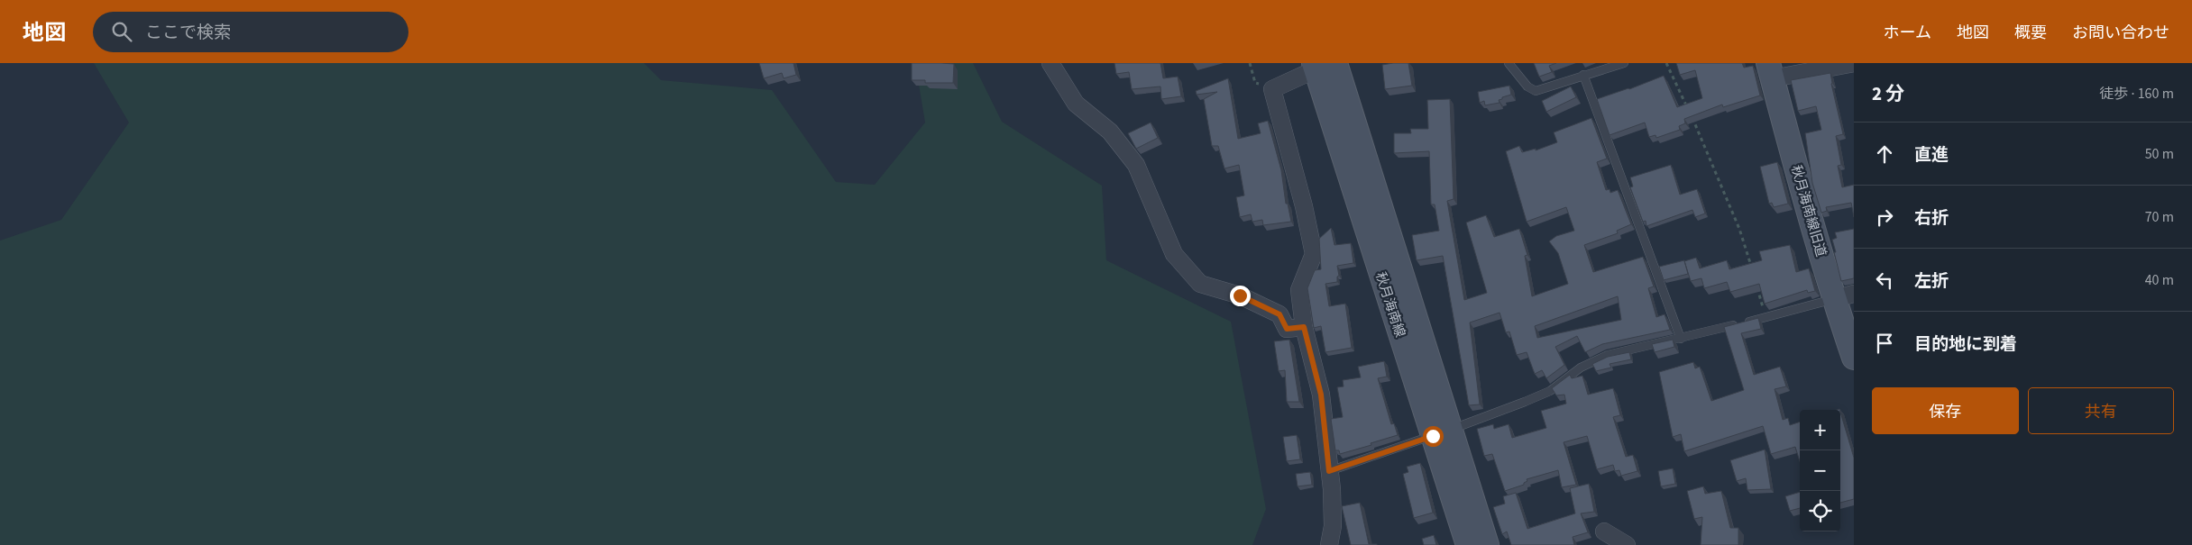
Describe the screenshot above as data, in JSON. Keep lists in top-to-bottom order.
{
  "streets": {
    "main road": ["秋月海南線旧道", "秋月海南線"]
  },
  "page": {
    "header": "地図",
    "search": "ここで検索",
    "nav": [
      "ホーム",
      "地図",
      "概要",
      "お問い合わせ"
    ],
    "heading": ["2 分", "徒歩 · 160 m"],
    "list": [
      ["直進", "50 m"],
      ["右折", "70 m"],
      ["左折", "40 m"],
      "目的地に到着"
    ],
    "buttons": ["保存", "共有"],
    "map_buttons": ["+", "−"]
  }
}
